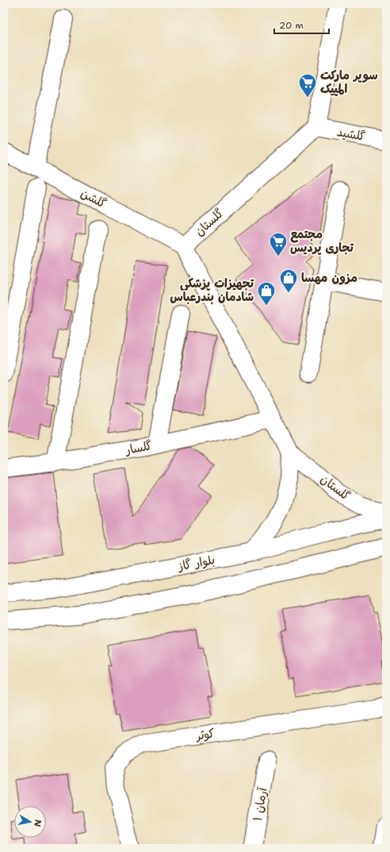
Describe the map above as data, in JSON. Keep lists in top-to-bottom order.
{
  "streets": {
    "street": [
      "گلشید",
      "گلشن",
      "گلستان",
      "گلسار",
      "بلوار گاز",
      "کوثر",
      "آرمان ۱"
    ]
  },
  "crossings": [
    ["گلشید", "گلستان"],
    ["گلشن", "گلستان"],
    ["گلستان", "گلسار"],
    ["گلستان", "بلوار گاز"]
  ],
  "places": {
    "supermarket": ["سوپر مارکت المپیک", "مجتمع تجاری پردیس"],
    "shop": ["مزون مهسا", "تجهیزات پزشکی شادمان بندرعباس"]
  },
  "scale_bar": "20 m",
  "north": "right"
}
